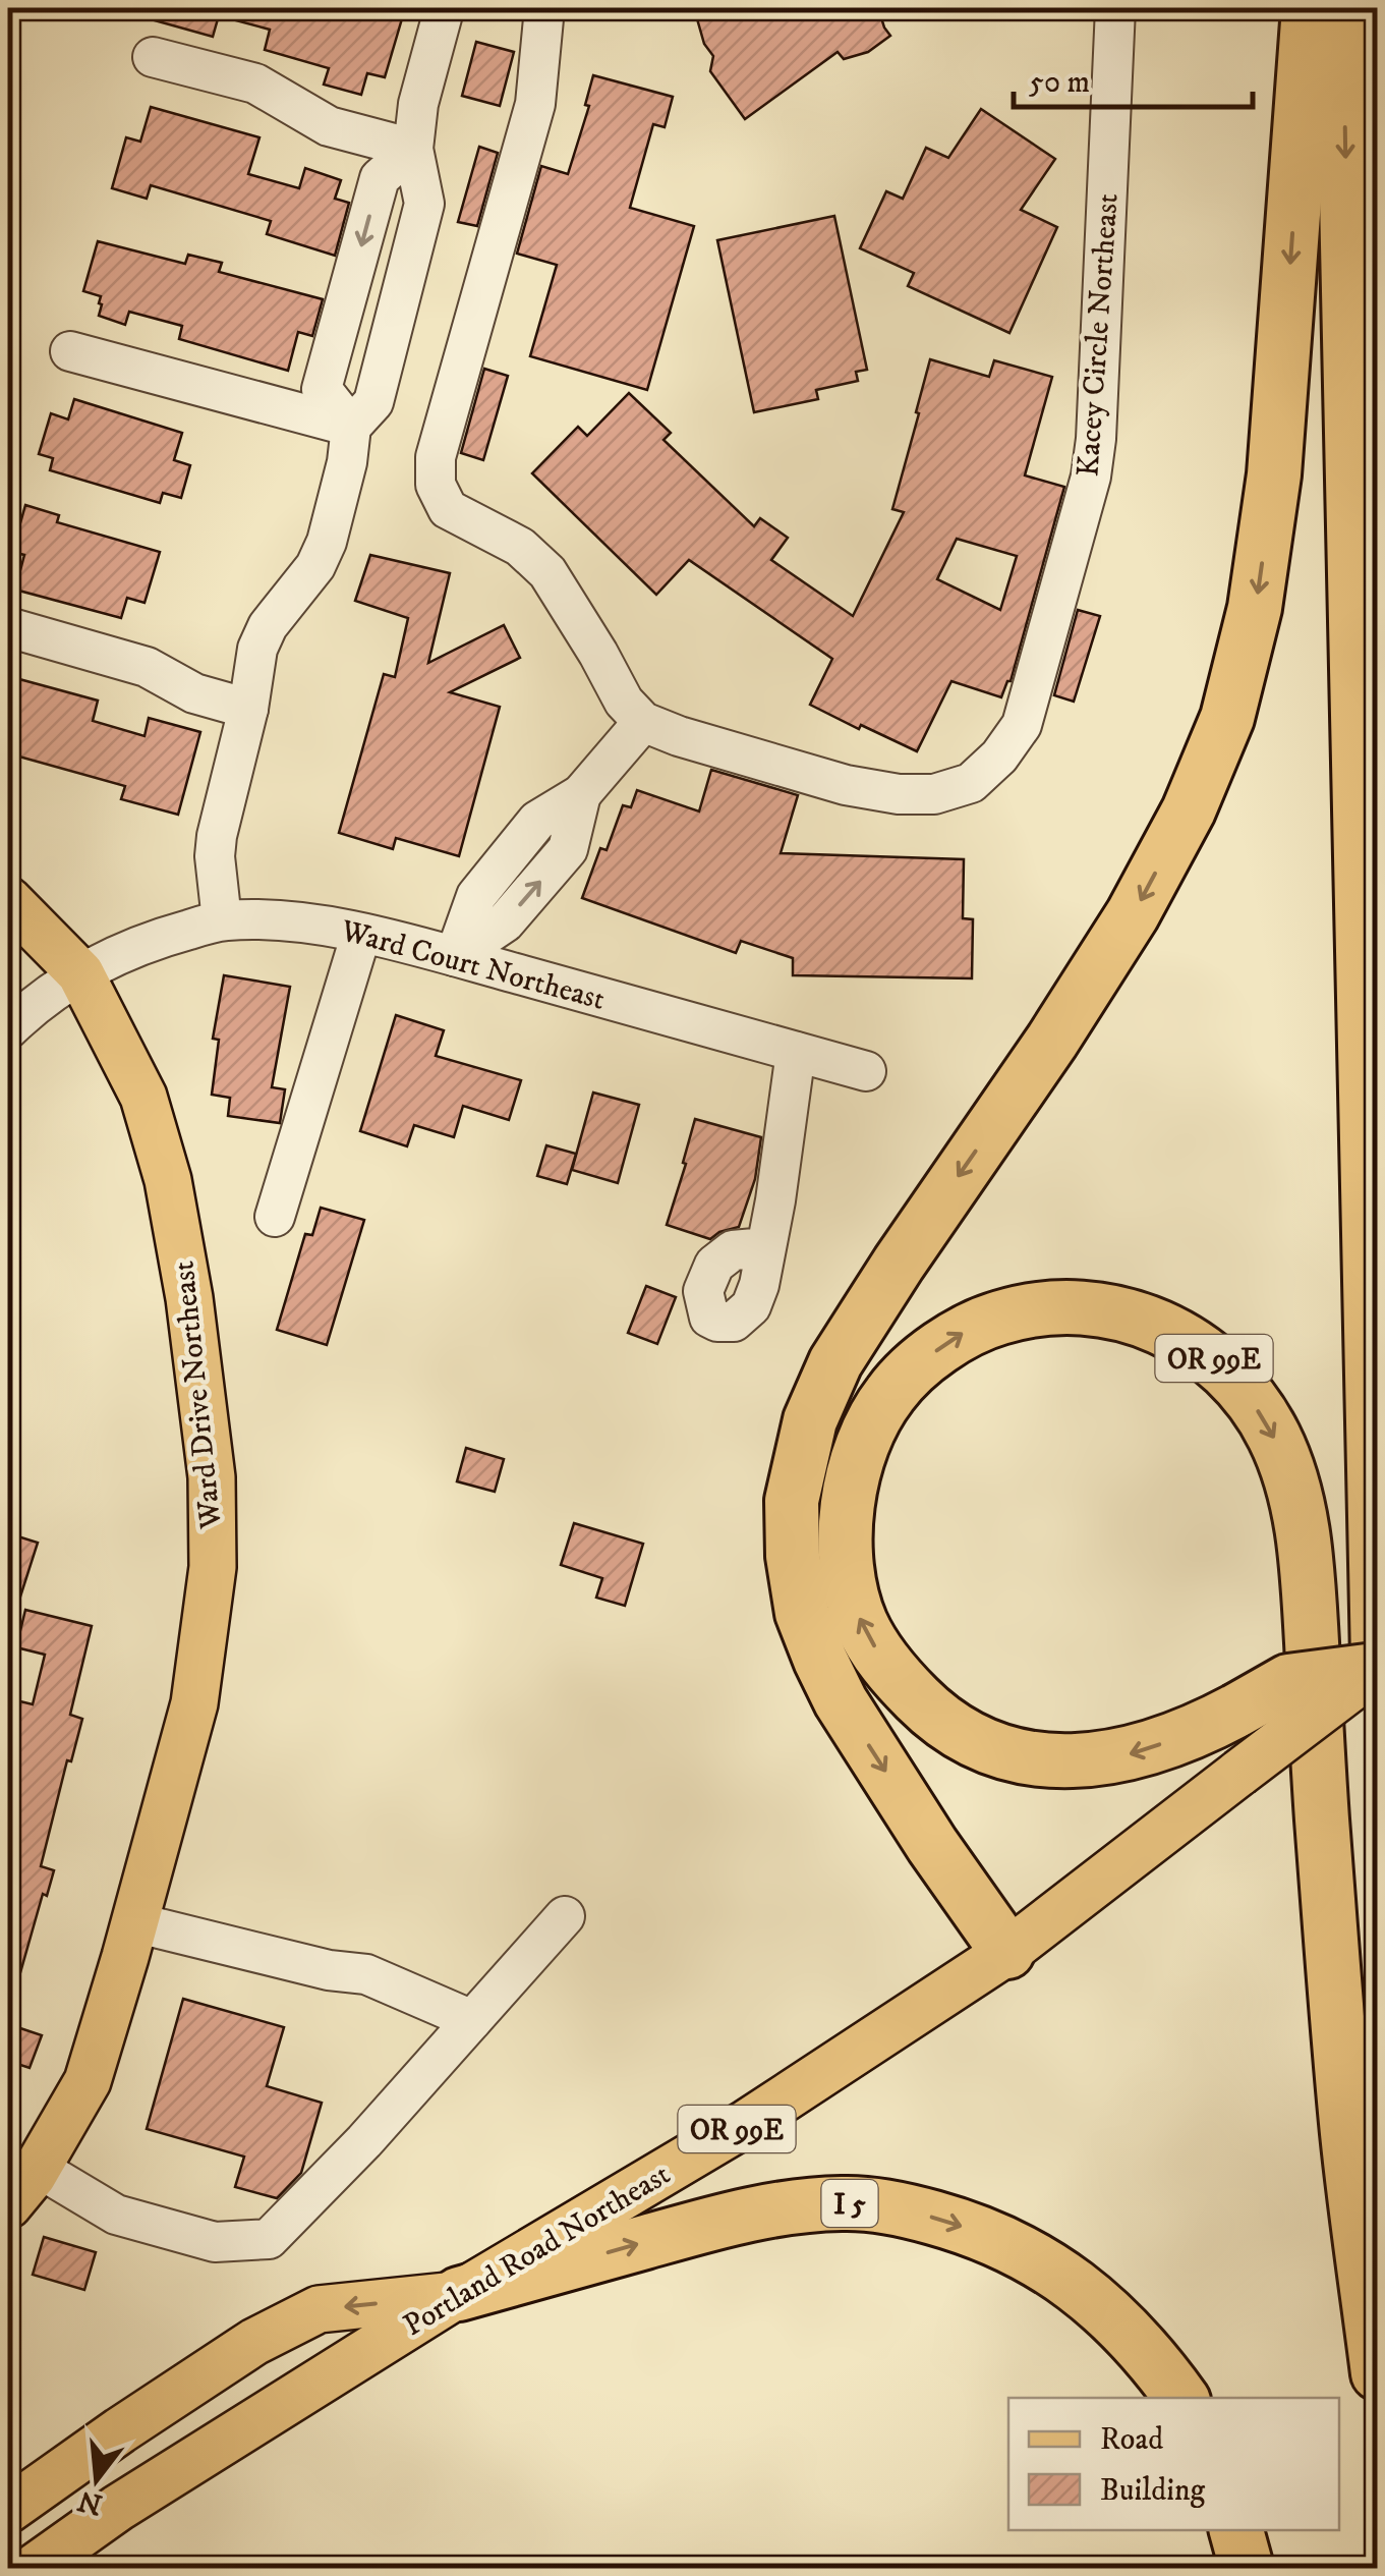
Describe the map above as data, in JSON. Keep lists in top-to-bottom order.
{
  "streets": {
    "highway": ["OR 99E", "I 5"],
    "main road": ["Ward Drive Northeast", "Portland Road Northeast"],
    "street": ["Kacey Circle Northeast", "Ward Court Northeast"]
  },
  "crossings": [
    ["Ward Court Northeast", "Ward Drive Northeast"],
    ["OR 99E", "Portland Road Northeast"],
    ["I 5", "Portland Road Northeast"]
  ],
  "legend": ["Road", "Building"],
  "scale_bar": "50 m",
  "north": "bottom"
}
